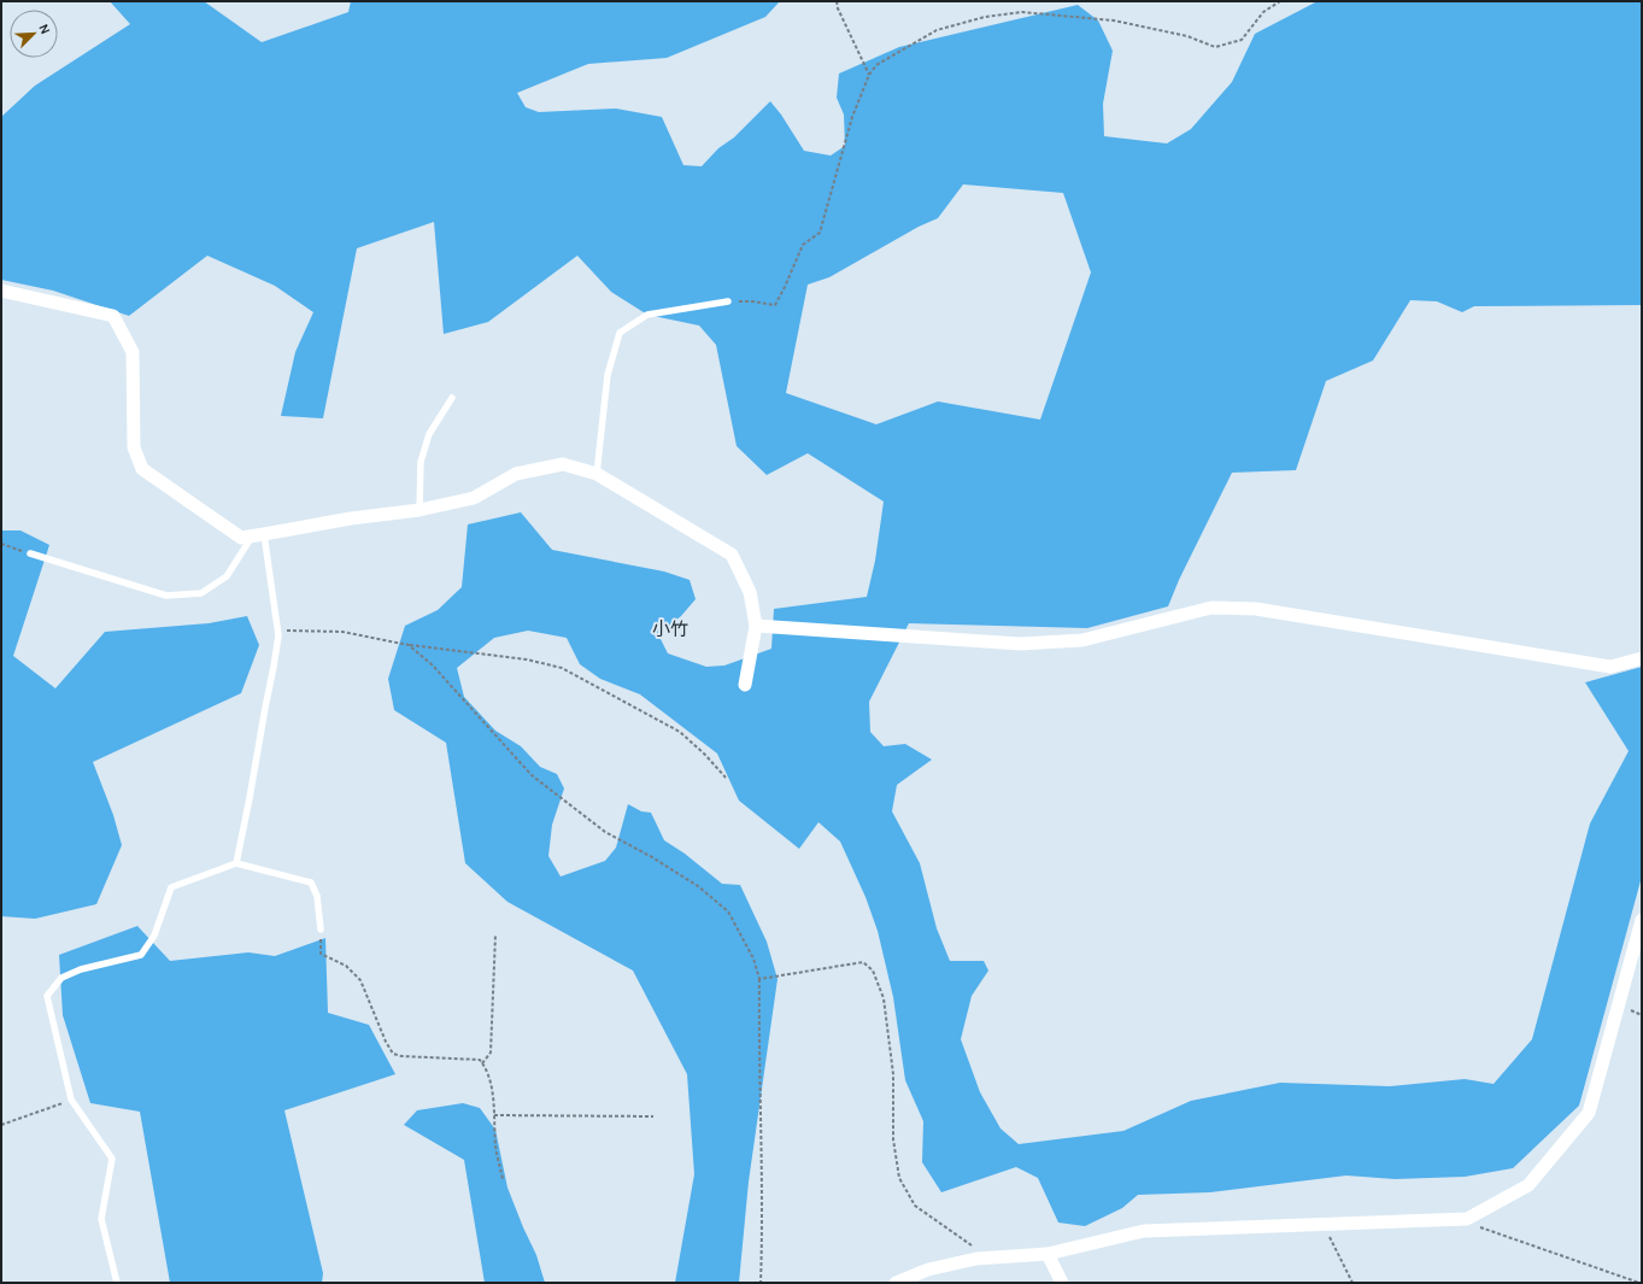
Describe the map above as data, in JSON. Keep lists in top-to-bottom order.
{
  "districts": ["小竹"],
  "north": "top right"
}
